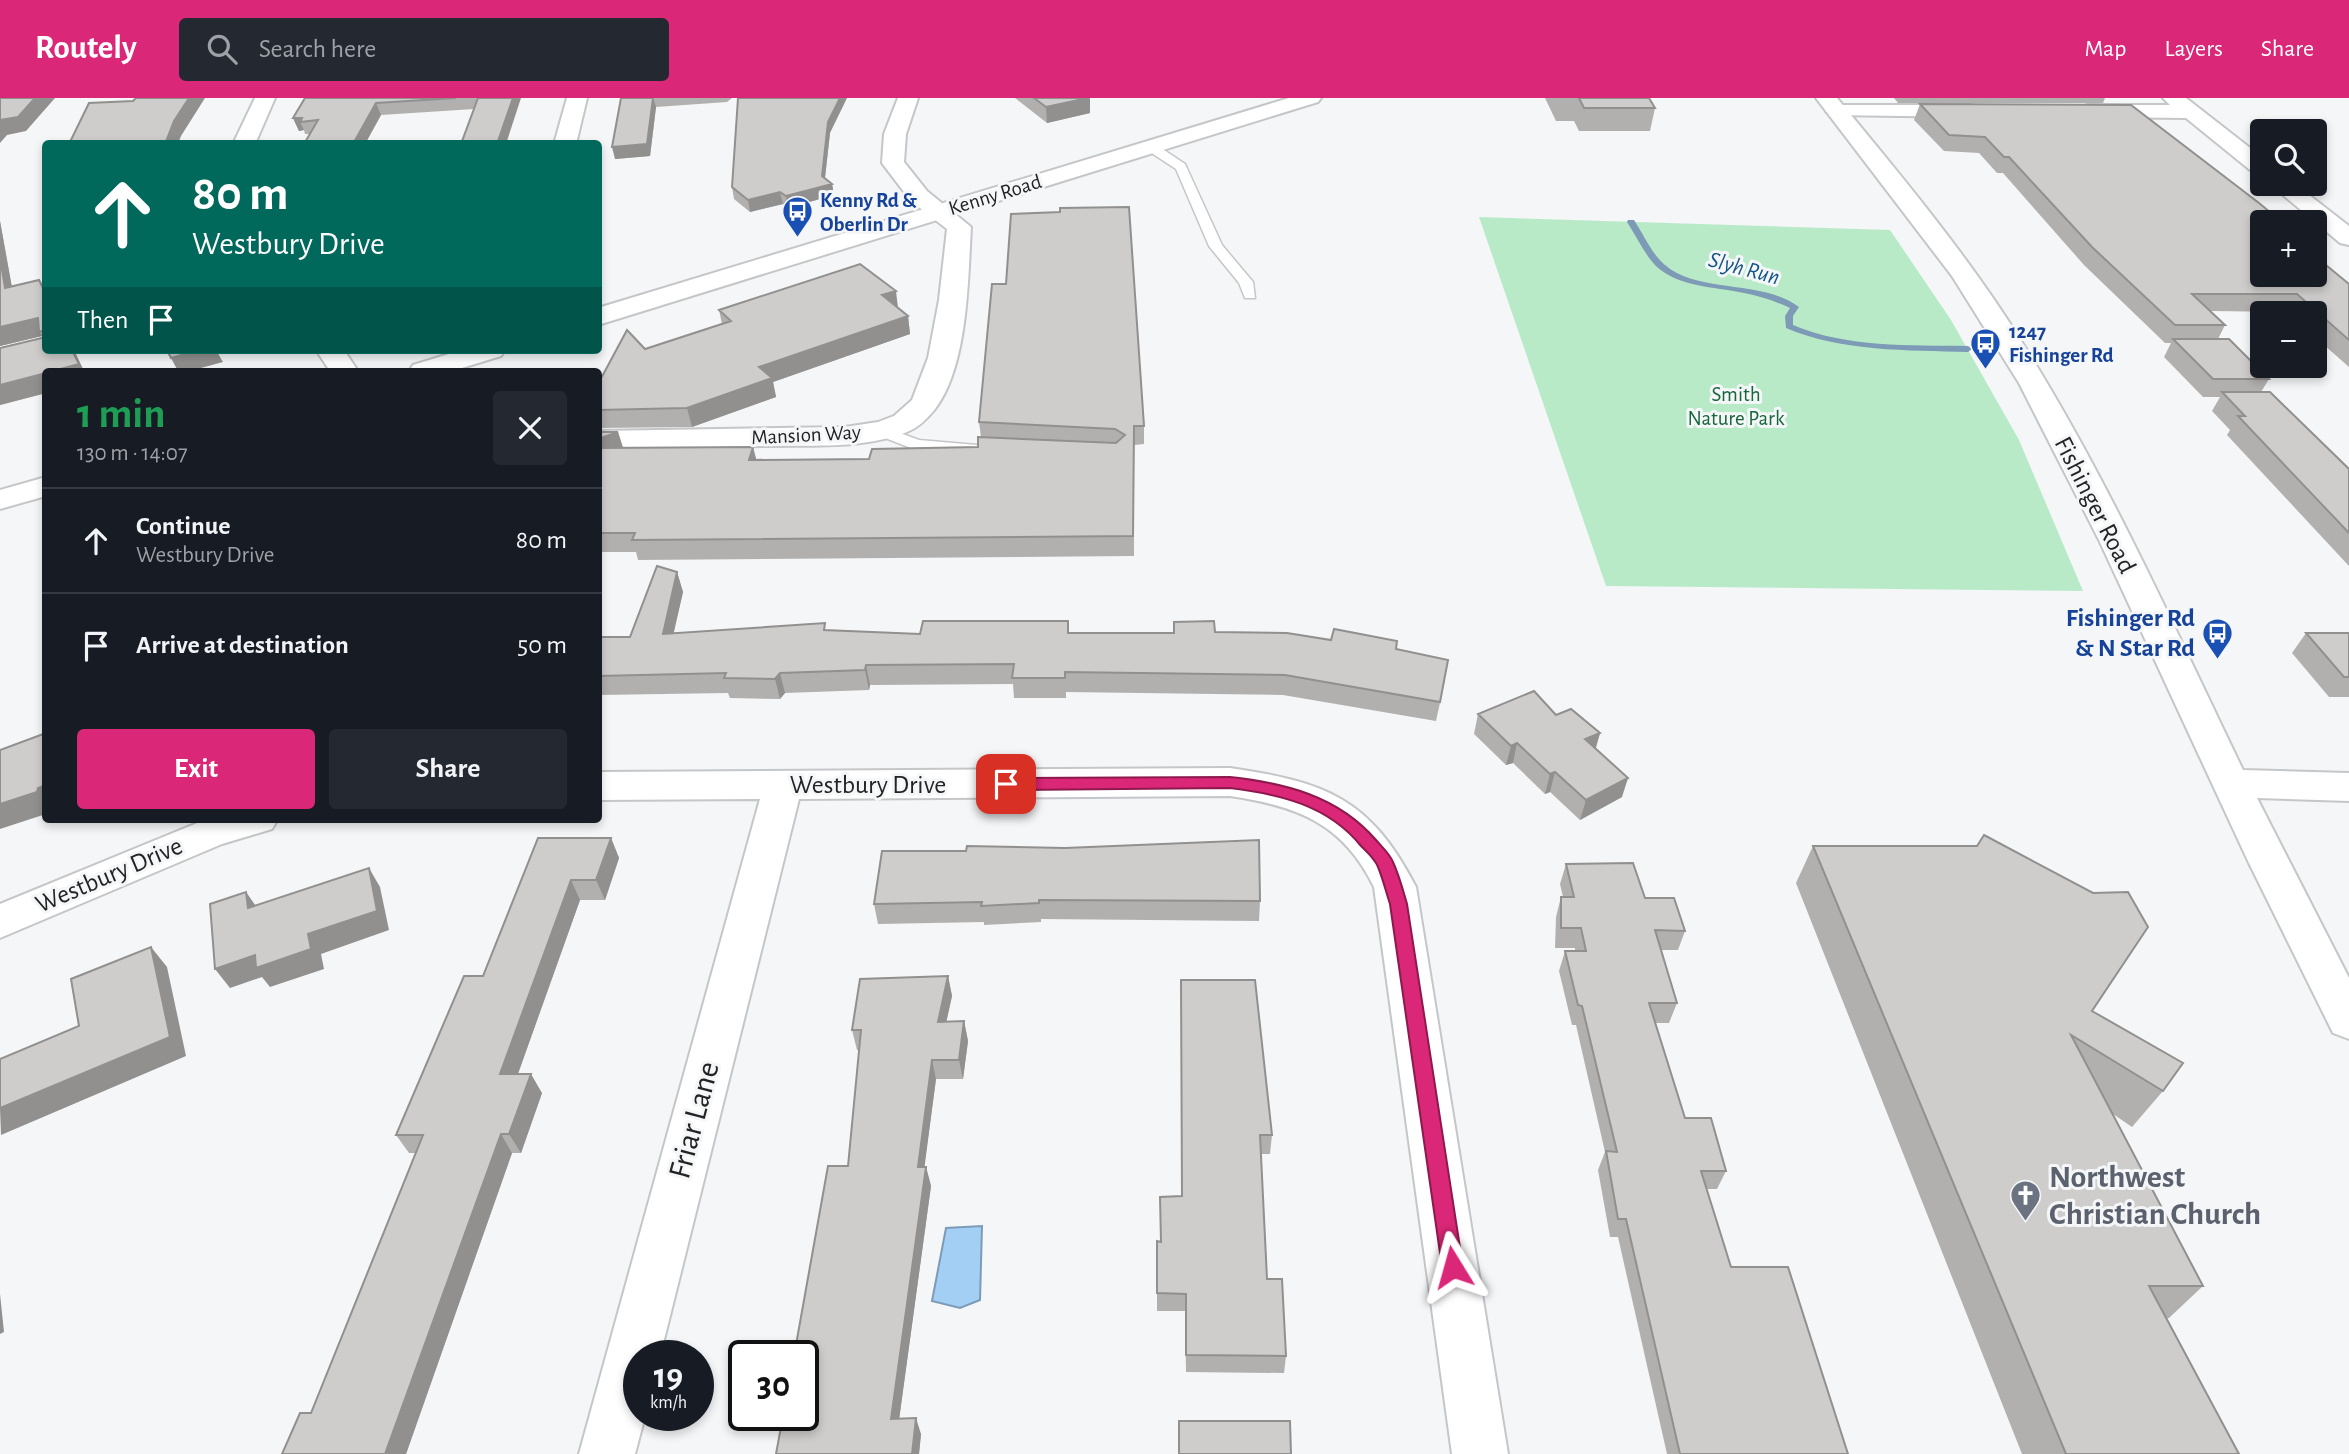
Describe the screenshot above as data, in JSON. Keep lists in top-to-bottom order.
{
  "streets": {
    "street": [
      "Kenny Road",
      "Mansion Way",
      "Fishinger Road",
      "Westbury Drive",
      "Friar Lane"
    ]
  },
  "crossings": [
    ["Kenny Road", "Mansion Way"],
    ["Westbury Drive", "Friar Lane"]
  ],
  "water": ["Slyh Run"],
  "parks": ["Smith Nature Park"],
  "places": {
    "bus stop": ["Kenny Rd & Oberlin Dr", "1247 Fishinger Rd", "Fishinger Rd & N Star Rd"],
    "church": ["Northwest Christian Church"]
  },
  "page": {
    "header": "Routely",
    "search": "Search here",
    "nav": ["Map", "Layers", "Share"],
    "map_buttons": ["+", "−"],
    "turn": ["80 m", "Westbury Drive"],
    "then": "Then",
    "heading": ["1 min", "130 m · 14:07"],
    "list": [
      {
        "name": "Continue",
        "note": "Westbury Drive",
        "value": "80 m"
      },
      {
        "name": "Arrive at destination",
        "value": "50 m"
      }
    ],
    "buttons": ["Exit", "Share"],
    "speed": "19 km/h",
    "limit": "30"
  }
}
